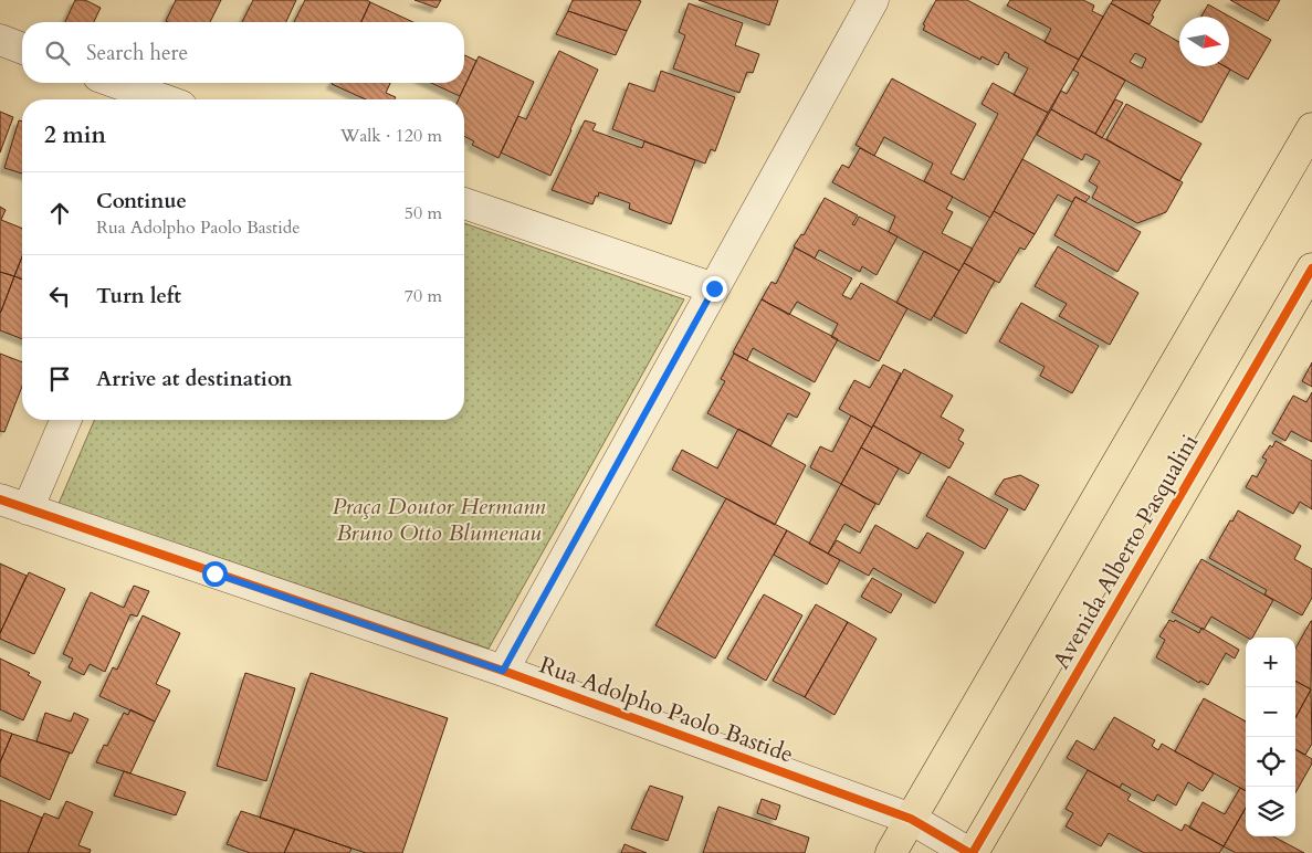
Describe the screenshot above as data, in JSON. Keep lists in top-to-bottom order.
{
  "streets": {
    "main road": ["Avenida Alberto Pasqualini"],
    "street": ["Rua Adolpho Paolo Bastide"]
  },
  "crossings": [
    ["Avenida Alberto Pasqualini", "Rua Adolpho Paolo Bastide"]
  ],
  "parks": ["Praça Doutor Hermann Bruno Otto Blumenau"],
  "north": "right",
  "page": {
    "search": "Search here",
    "heading": ["2 min", "Walk · 120 m"],
    "list": [
      ["Continue", "Rua Adolpho Paolo Bastide", "50 m"],
      ["Turn left", "70 m"],
      "Arrive at destination"
    ],
    "map_buttons": ["+", "−"]
  }
}
